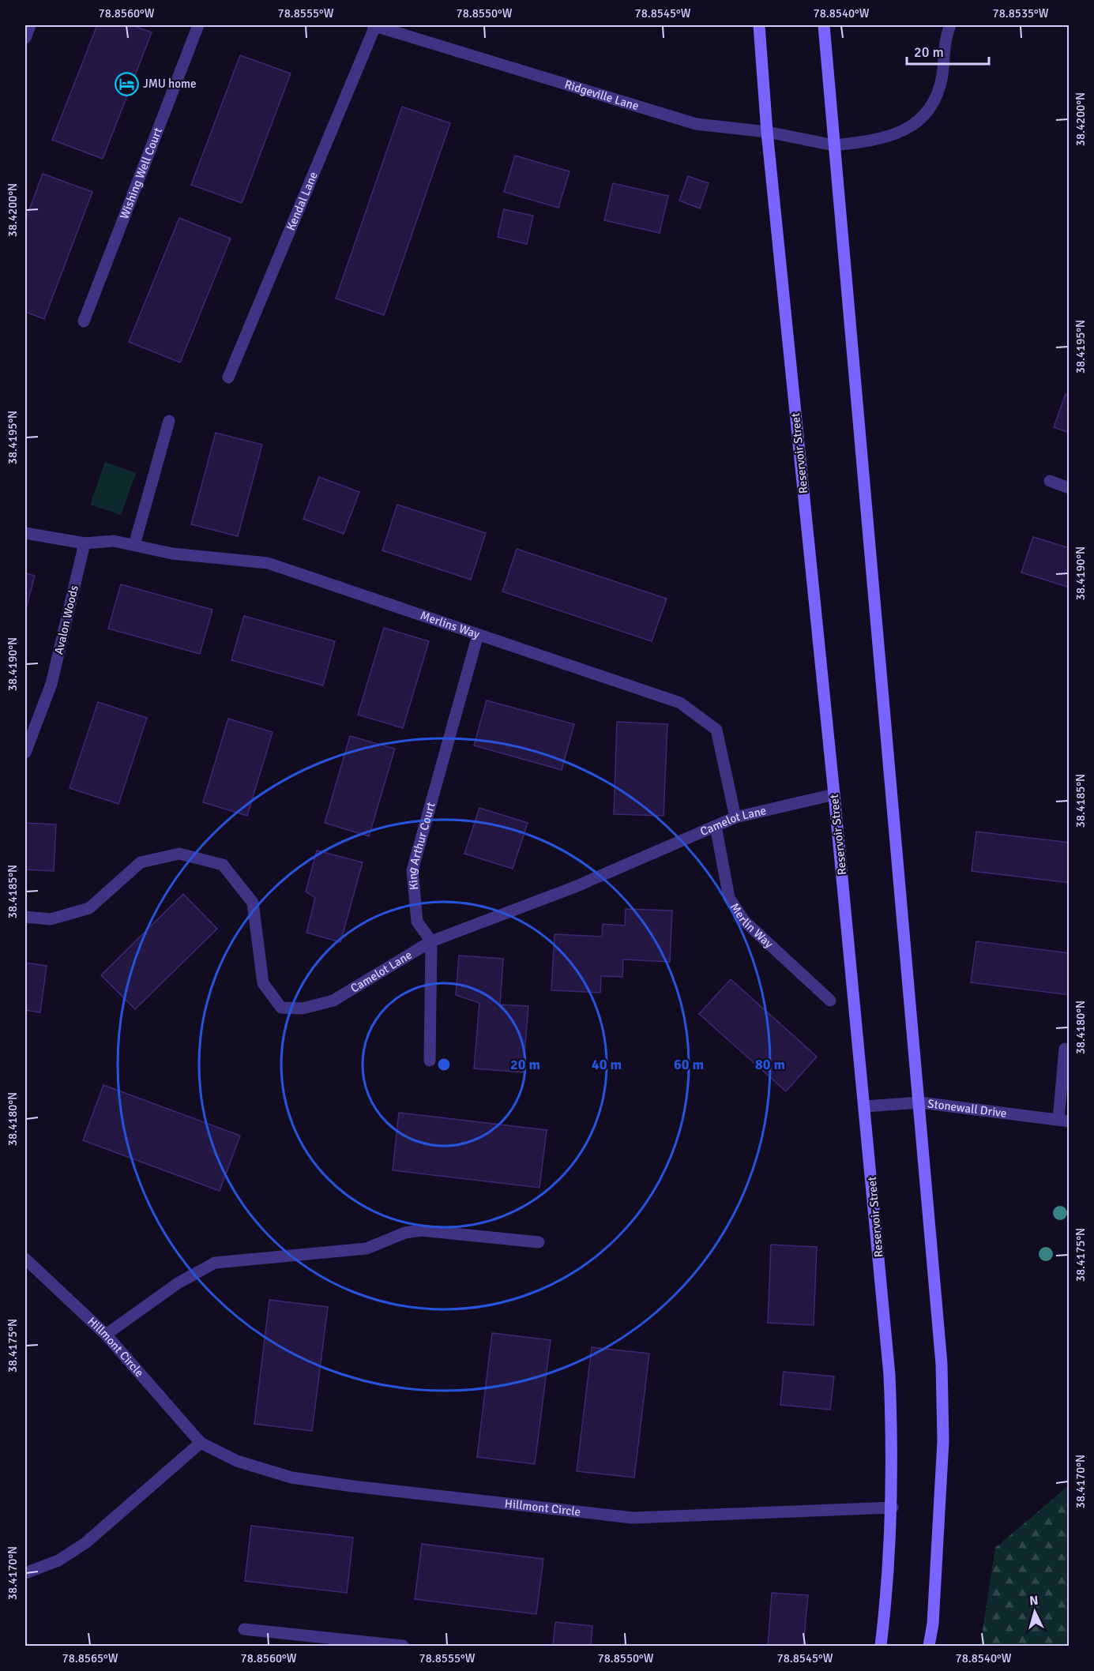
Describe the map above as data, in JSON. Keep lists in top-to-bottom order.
{
  "streets": {
    "main road": ["Reservoir Street"],
    "street": [
      "Ridgeville Lane",
      "Wishing Well Court",
      "Kendal Lane",
      "Avalon Woods",
      "Merlins Way",
      "Camelot Lane",
      "King Arthur Court",
      "Merlin Way",
      "Stonewall Drive",
      "Hillmont Circle"
    ]
  },
  "crossings": [
    ["Ridgeville Lane", "Kendal Lane"],
    ["Ridgeville Lane", "Reservoir Street"],
    ["Reservoir Street", "Camelot Lane"],
    ["Reservoir Street", "Stonewall Drive"],
    ["Reservoir Street", "Hillmont Circle"],
    ["Avalon Woods", "Merlins Way"],
    ["Merlins Way", "Camelot Lane"],
    ["Merlins Way", "King Arthur Court"],
    ["Camelot Lane", "King Arthur Court"],
    ["Camelot Lane", "Merlin Way"]
  ],
  "places": {
    "hotel": ["JMU home"]
  },
  "scale_bar": "20 m",
  "north": "top",
  "coordinates": [
    "78.8560°W",
    "78.8555°W",
    "78.8550°W",
    "78.8545°W",
    "78.8540°W",
    "78.8535°W",
    "38.4200°N",
    "38.4195°N",
    "38.4190°N",
    "38.4185°N",
    "38.4180°N",
    "38.4175°N",
    "38.4170°N",
    "78.8565°W"
  ],
  "rings": [
    "20 m",
    "40 m",
    "60 m",
    "80 m"
  ]
}
